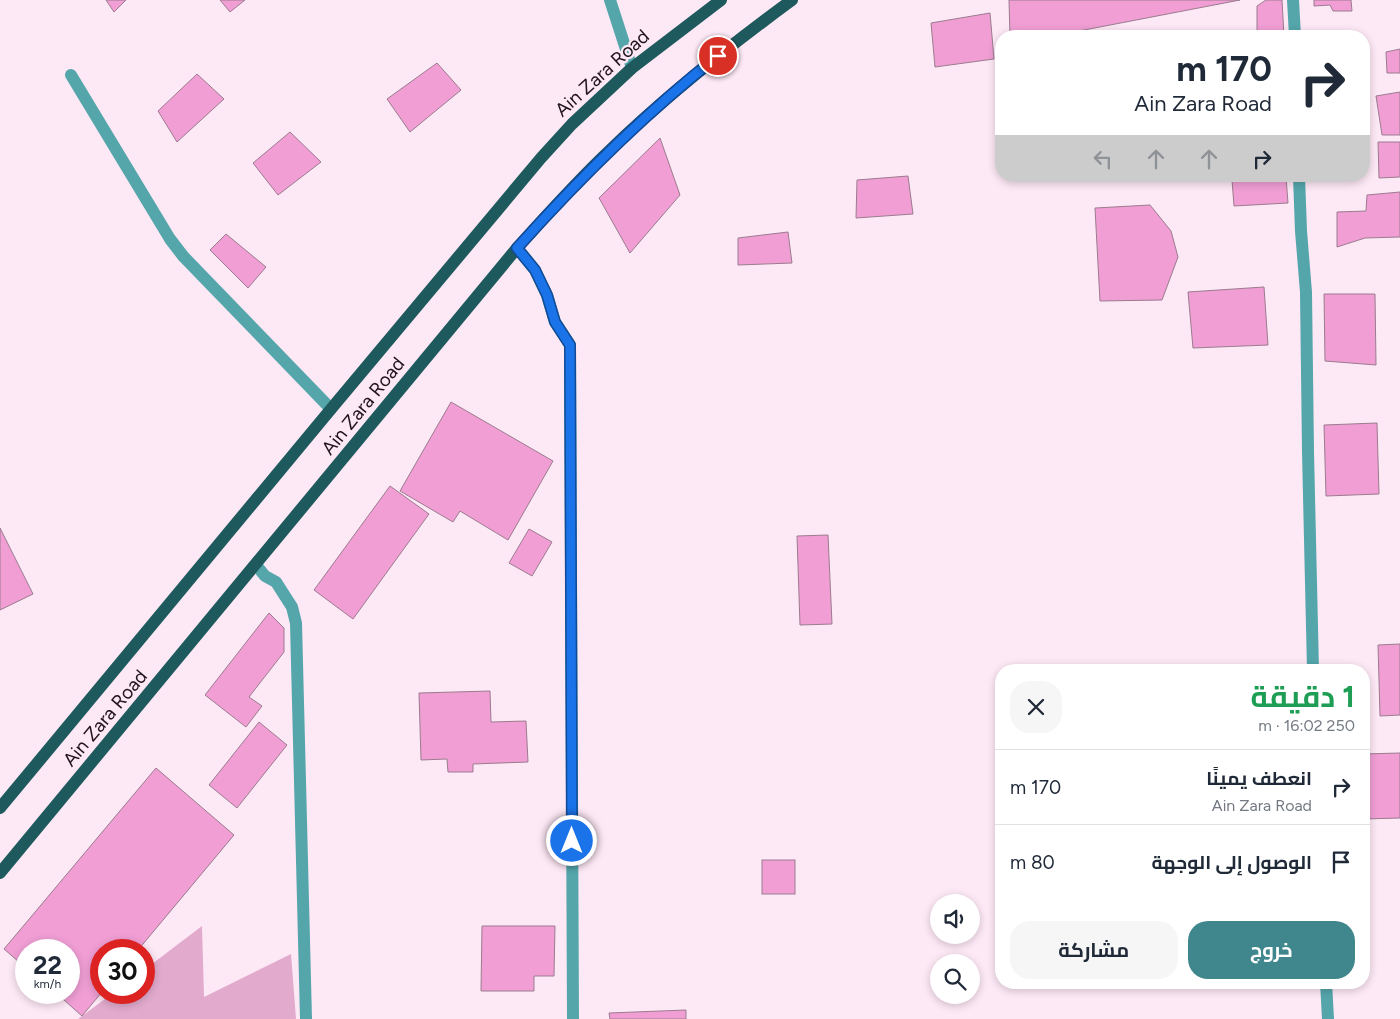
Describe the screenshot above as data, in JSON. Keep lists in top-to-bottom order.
{
  "streets": {
    "main road": ["Ain Zara Road"]
  },
  "page": {
    "turn": ["170 m", "Ain Zara Road"],
    "heading": ["1 دقيقة", "250 m · 16:02"],
    "list": [
      {
        "name": "انعطف يمينًا",
        "note": "Ain Zara Road",
        "value": "170 m"
      },
      {
        "name": "الوصول إلى الوجهة",
        "value": "80 m"
      }
    ],
    "buttons": ["خروج", "مشاركة"],
    "speed": "22 km/h",
    "limit": "30"
  }
}
